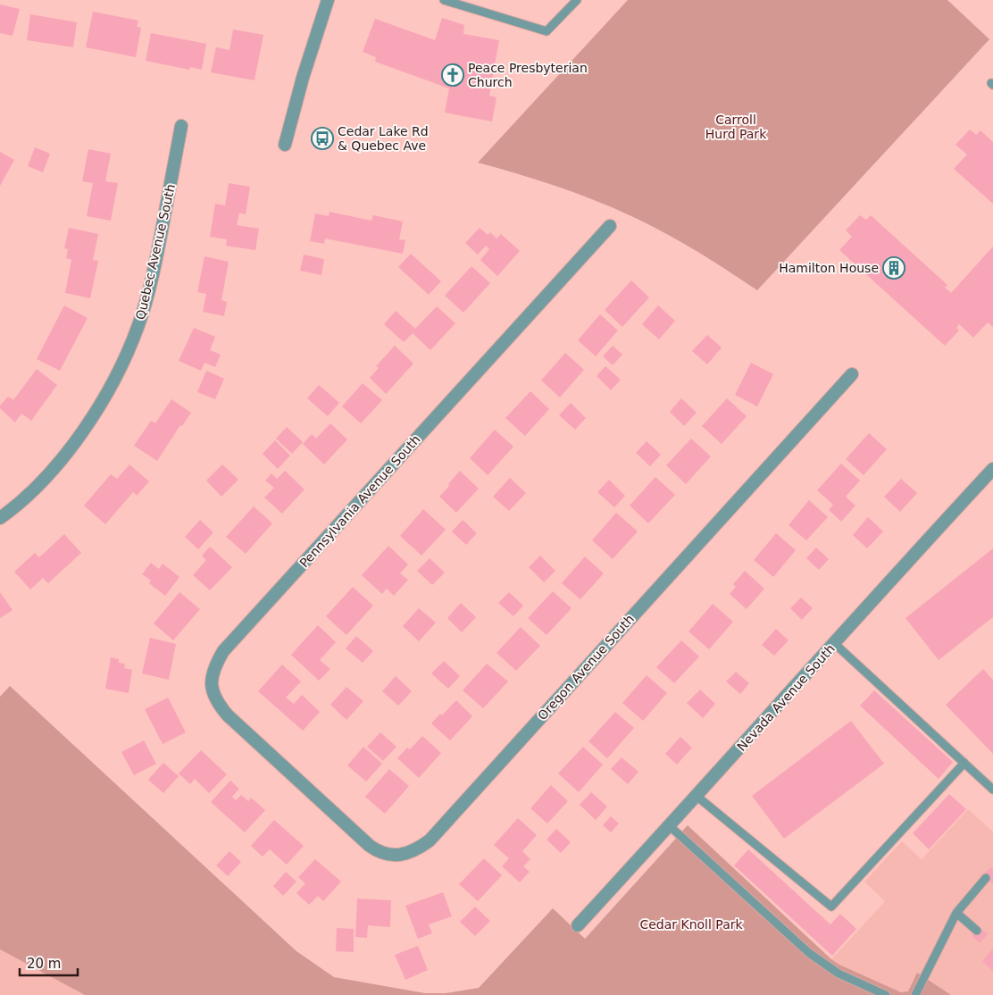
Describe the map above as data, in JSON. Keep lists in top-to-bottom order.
{
  "streets": {
    "street": [
      "Quebec Avenue South",
      "Pennsylvania Avenue South",
      "Oregon Avenue South",
      "Nevada Avenue South"
    ]
  },
  "crossings": [
    ["Pennsylvania Avenue South", "Oregon Avenue South"]
  ],
  "parks": ["Carroll Hurd Park", "Cedar Knoll Park"],
  "places": {
    "church": ["Peace Presbyterian Church"],
    "bus stop": ["Cedar Lake Rd & Quebec Ave"],
    "building": ["Hamilton House"]
  },
  "scale_bar": "20 m"
}
